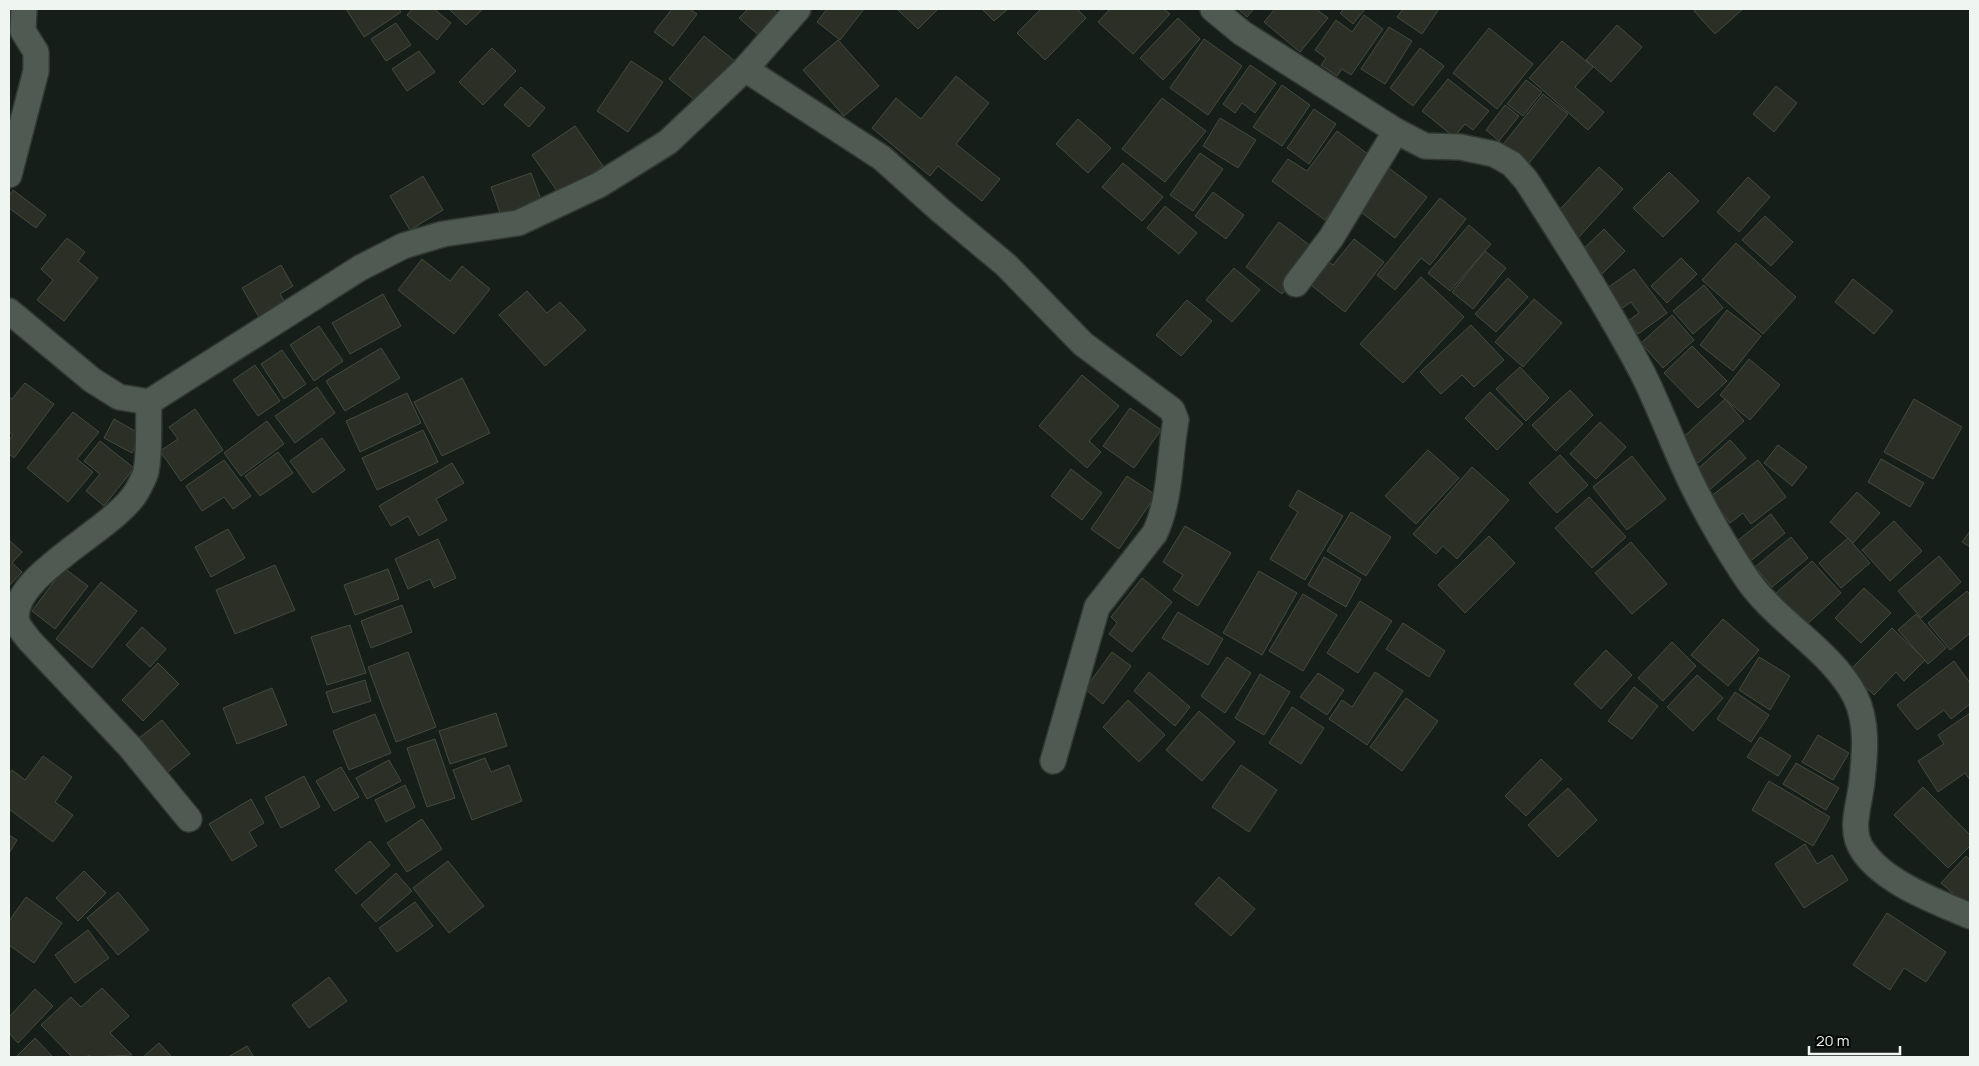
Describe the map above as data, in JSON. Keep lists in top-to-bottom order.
{
  "scale_bar": "20 m"
}
